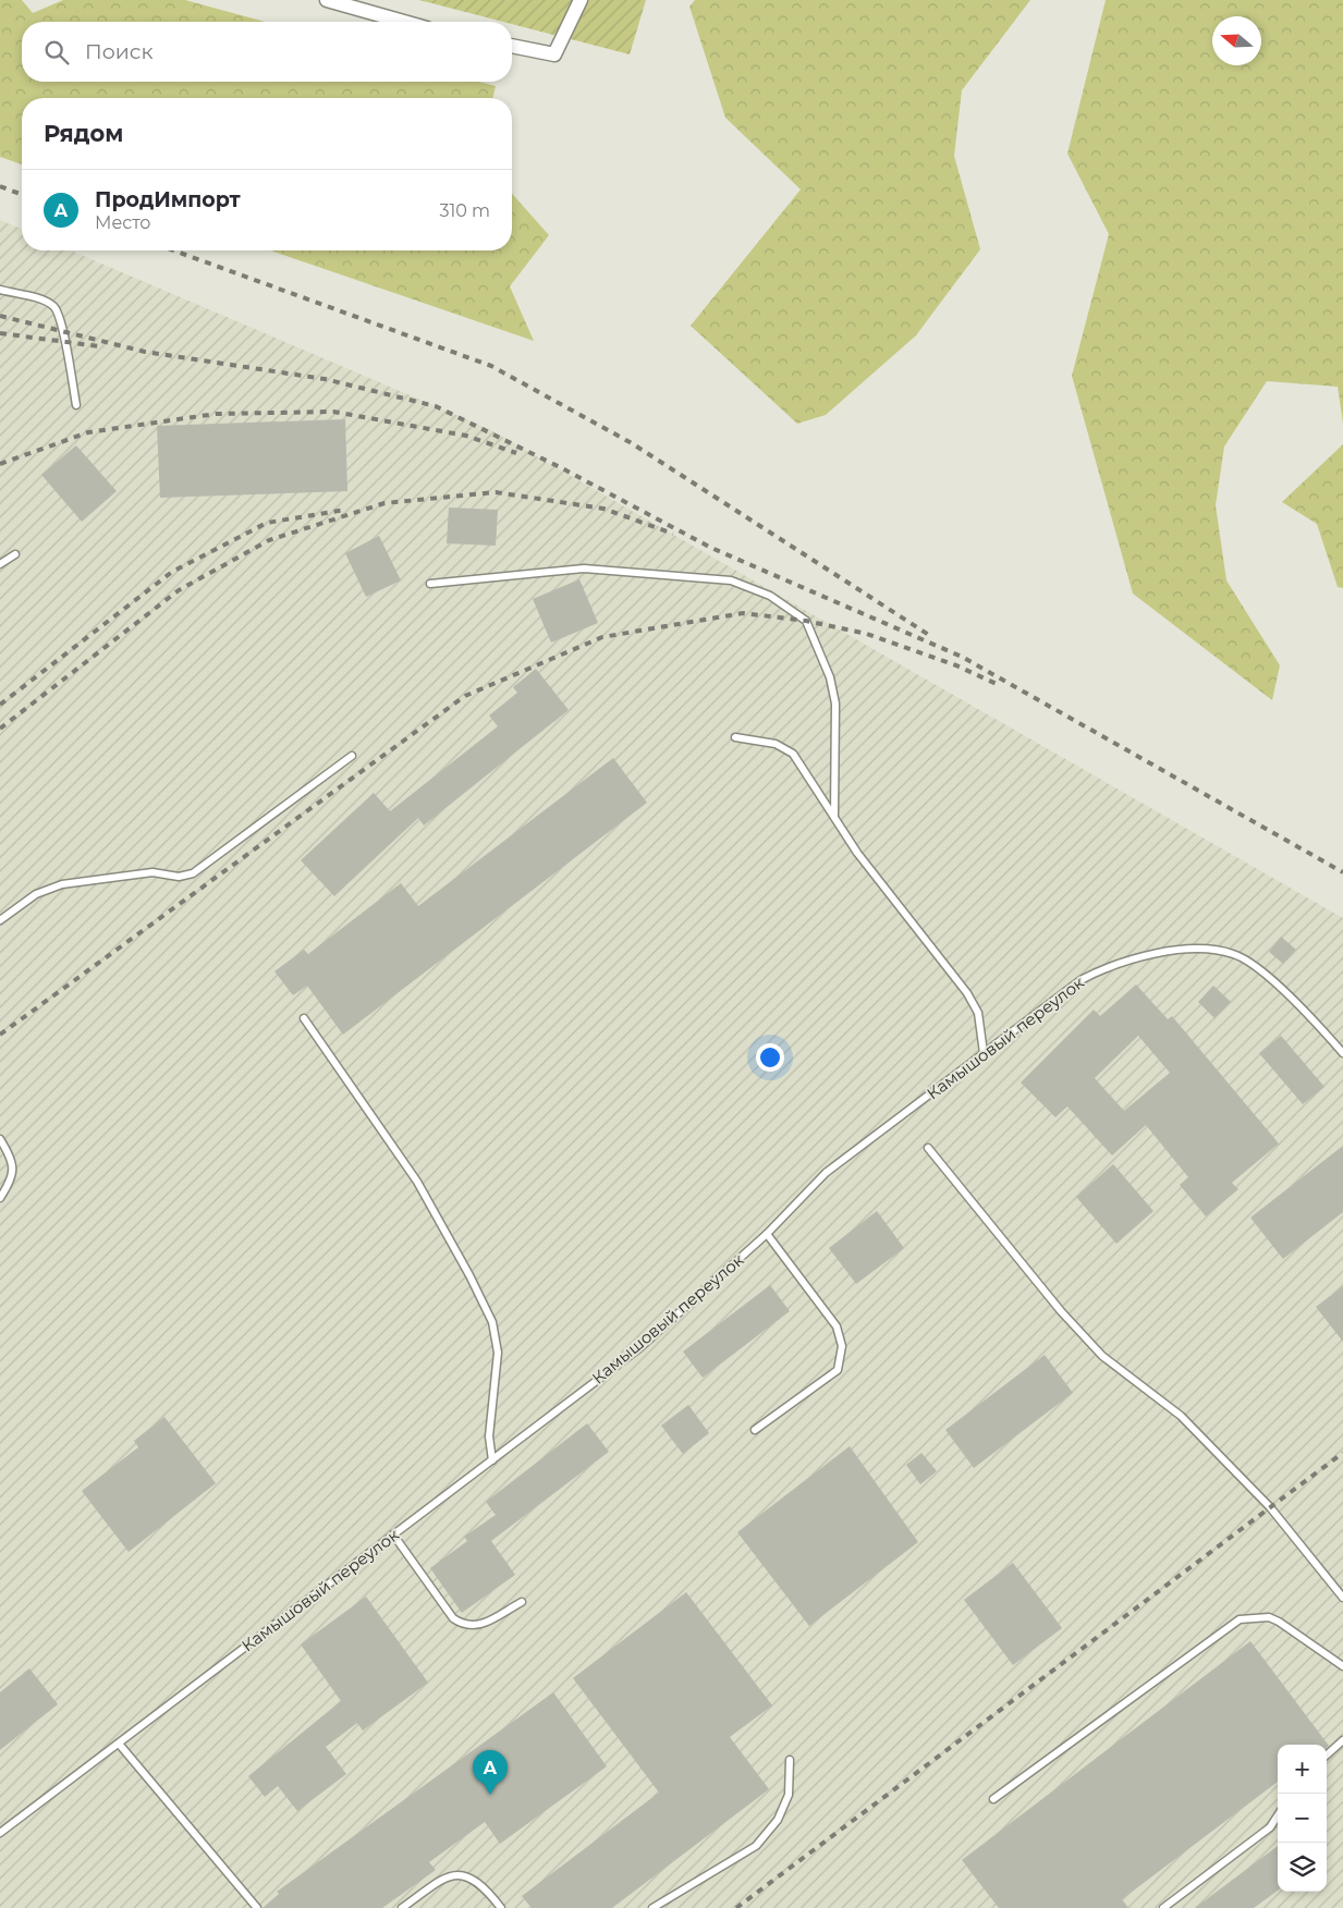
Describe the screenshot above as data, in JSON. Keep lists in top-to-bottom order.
{
  "streets": {
    "lane": ["Камышовый переулок"]
  },
  "north": "left",
  "page": {
    "search": "Поиск",
    "heading": "Рядом",
    "list": [
      {
        "mark": "A",
        "name": "ПродИмпорт",
        "note": "Место",
        "value": "310 m"
      }
    ],
    "map_buttons": ["+", "−"],
    "pins": "A"
  }
}
